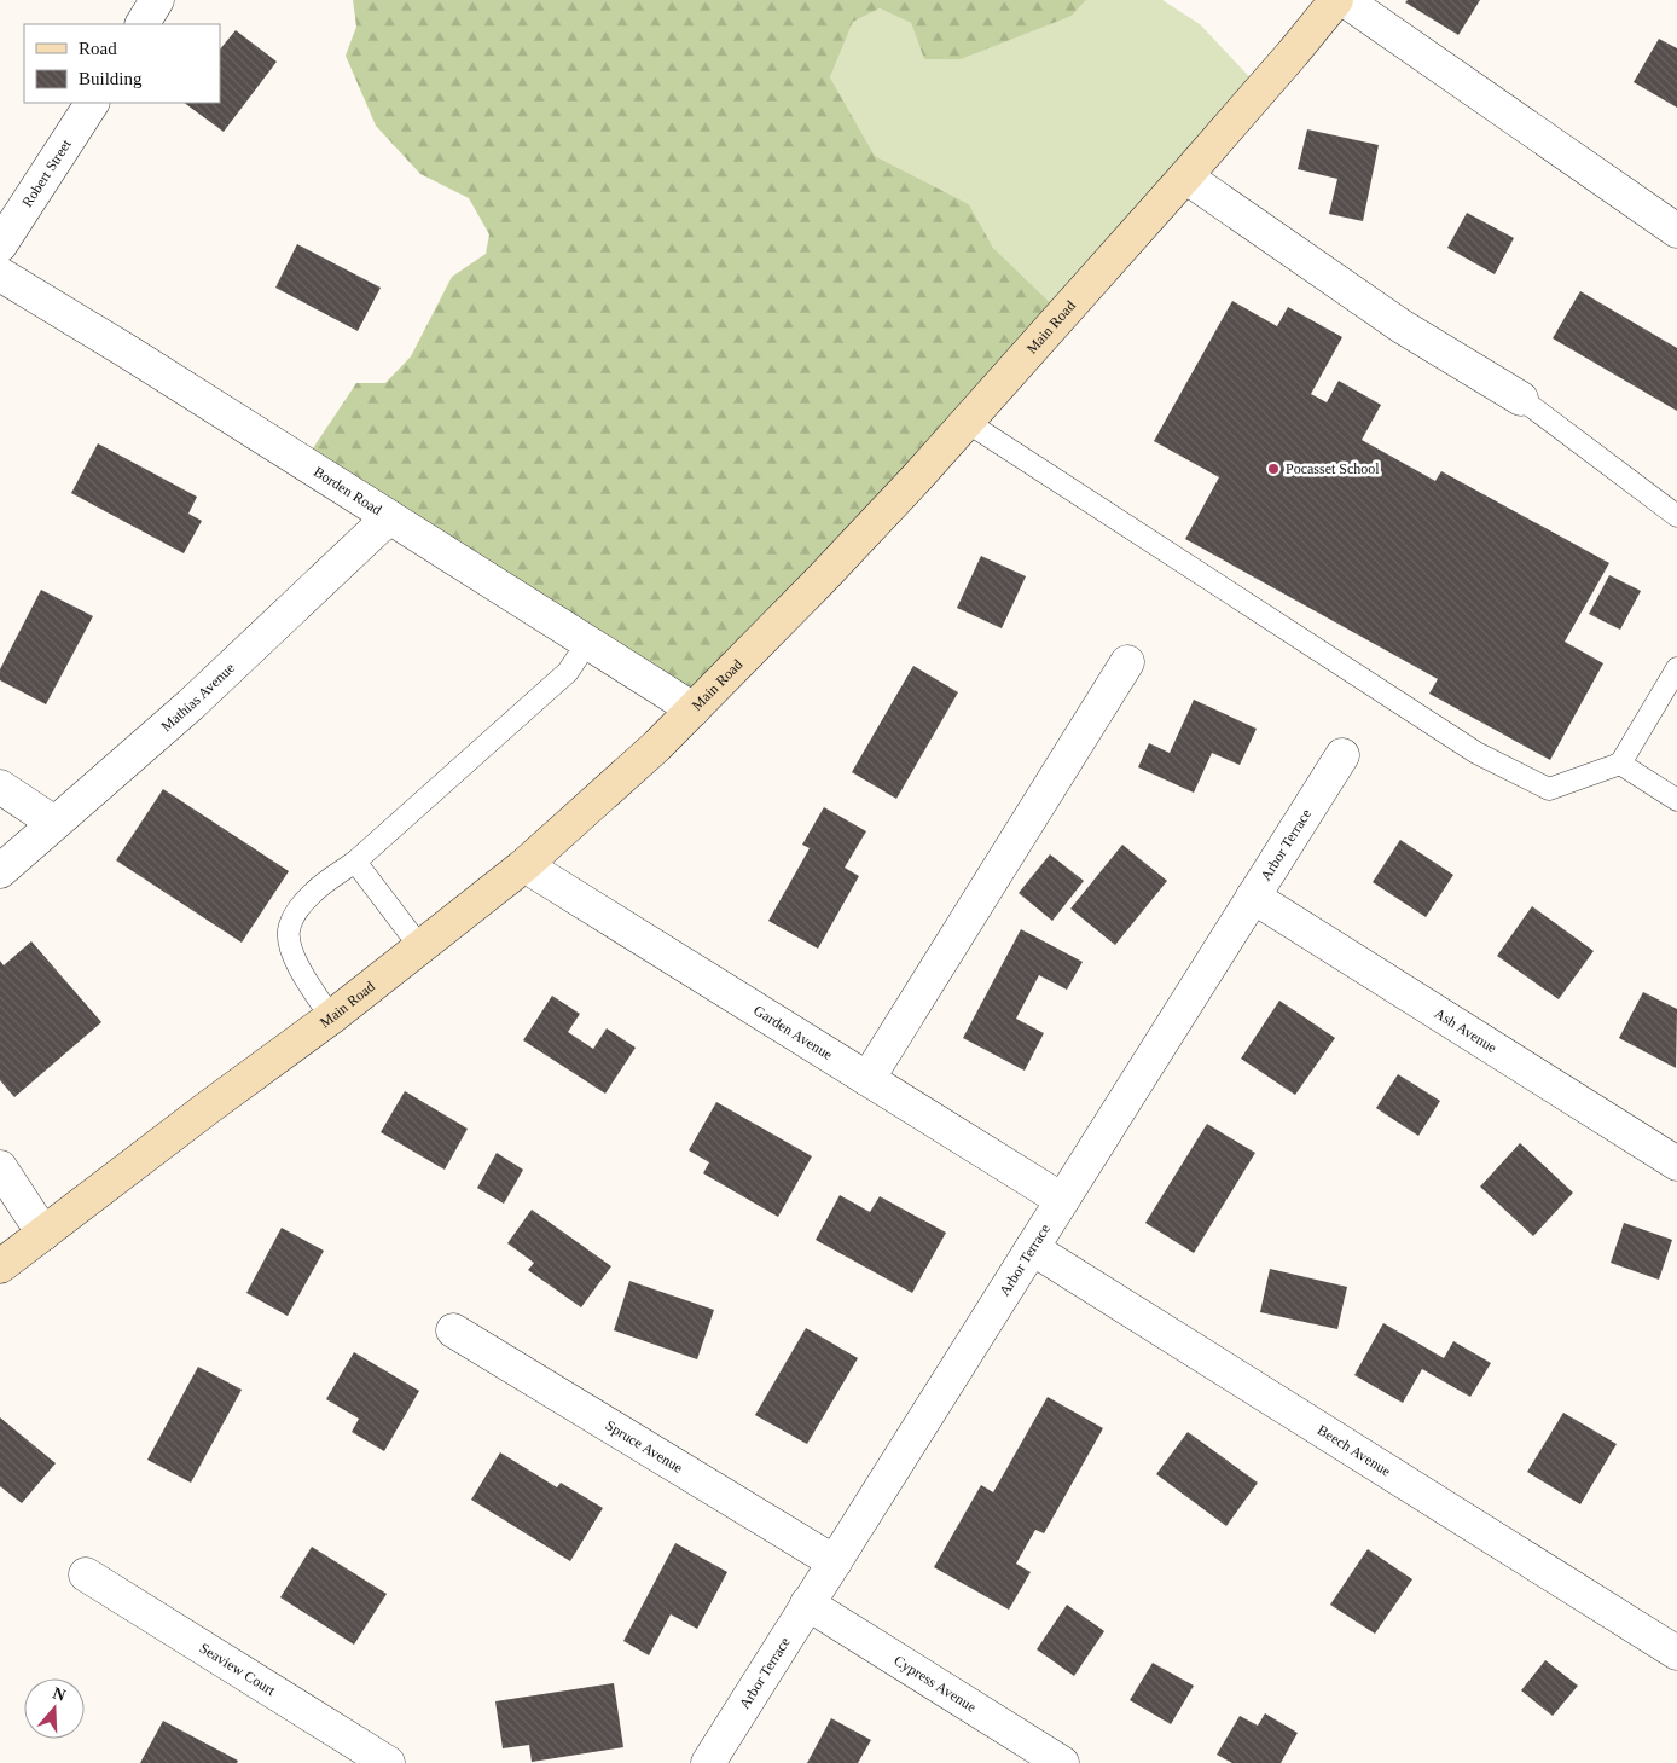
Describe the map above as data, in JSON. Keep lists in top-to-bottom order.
{
  "streets": {
    "main road": ["Main Road"],
    "street": [
      "Robert Street",
      "Borden Road",
      "Mathias Avenue",
      "Arbor Terrace",
      "Ash Avenue",
      "Garden Avenue",
      "Spruce Avenue",
      "Beech Avenue",
      "Seaview Court",
      "Cypress Avenue"
    ]
  },
  "crossings": [
    ["Main Road", "Borden Road"],
    ["Main Road", "Garden Avenue"],
    ["Borden Road", "Mathias Avenue"],
    ["Arbor Terrace", "Ash Avenue"],
    ["Arbor Terrace", "Garden Avenue"],
    ["Arbor Terrace", "Spruce Avenue"],
    ["Arbor Terrace", "Beech Avenue"],
    ["Arbor Terrace", "Cypress Avenue"]
  ],
  "places": ["Pocasset School"],
  "legend": ["Road", "Building"],
  "north": "top"
}
